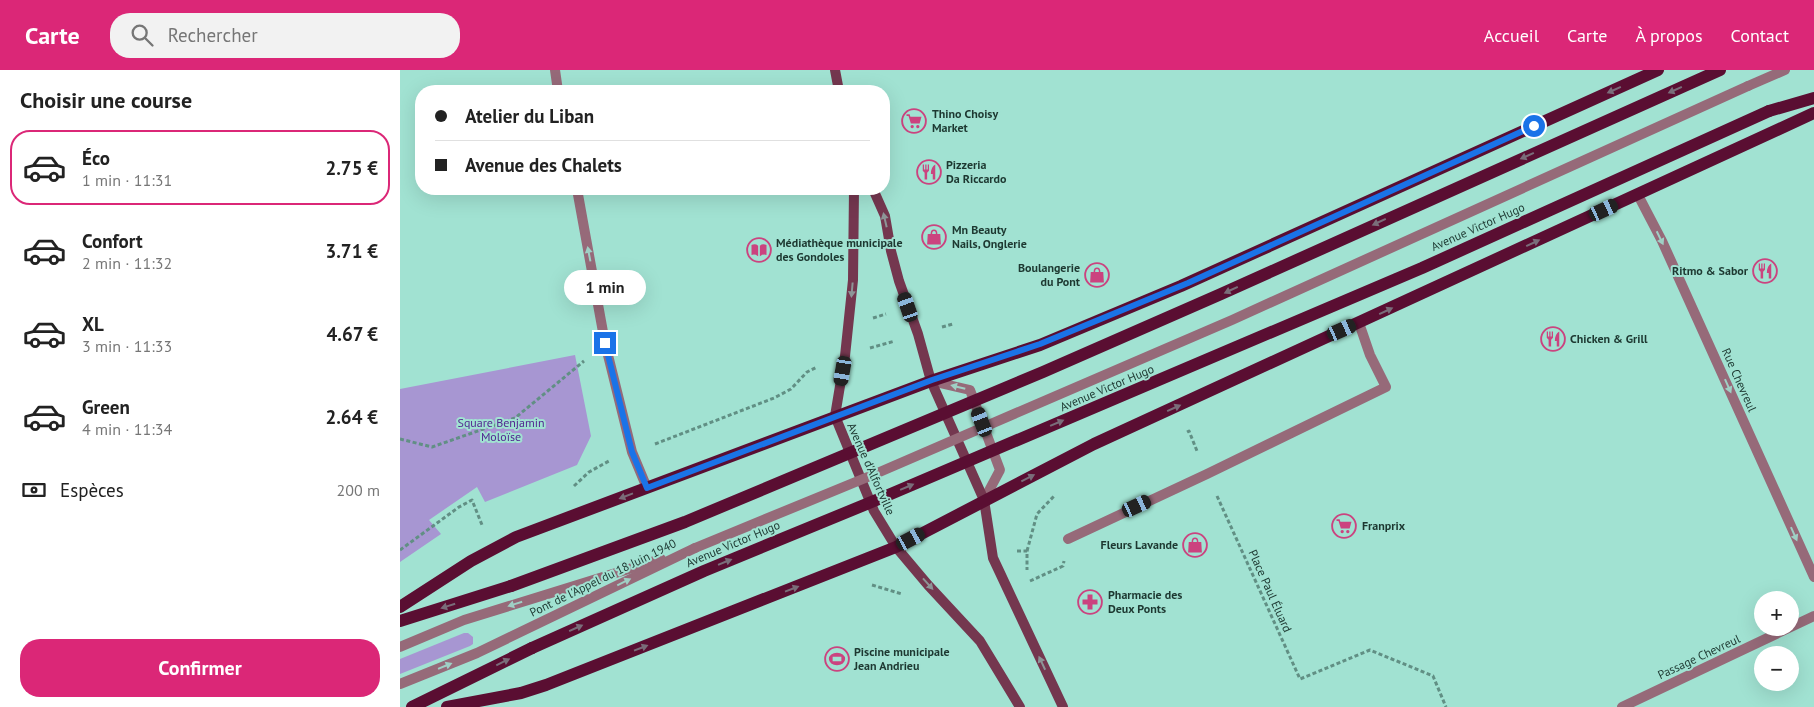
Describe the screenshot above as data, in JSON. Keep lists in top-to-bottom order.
{
  "streets": {
    "main road": ["Avenue Victor Hugo", "Avenue d'Alfortville"],
    "street": ["Rue Chevreul", "Pont de l'Appel du 18 Juin 1940", "Passage Chevreul"],
    "path": ["Place Paul Éluard"]
  },
  "crossings": [
    ["Avenue Victor Hugo", "Pont de l'Appel du 18 Juin 1940"]
  ],
  "one_way": ["Rue Chevreul"],
  "parks": ["Square Benjamin Moloïse"],
  "places": {
    "supermarket": ["Thino Choisy Market", "Franprix"],
    "restaurant": ["Pizzeria Da Riccardo", "Ritmo & Sabor", "Chicken & Grill"],
    "shop": ["Mn Beauty Nails, Onglerie", "Boulangerie du Pont", "Fleurs Lavande"],
    "library": ["Médiathèque municipale des Gondoles"],
    "pharmacy": ["Pharmacie des Deux Ponts"],
    "sports": ["Piscine municipale Jean Andrieu"]
  },
  "page": {
    "header": "Carte",
    "search": "Rechercher",
    "nav": [
      "Accueil",
      "Carte",
      "À propos",
      "Contact"
    ],
    "heading": "Choisir une course",
    "banner": ["Atelier du Liban", "Avenue des Chalets"],
    "list": [
      {
        "name": "Éco",
        "note": "1 min · 11:31",
        "value": "2.75 €"
      },
      {
        "name": "Confort",
        "note": "2 min · 11:32",
        "value": "3.71 €"
      },
      {
        "name": "XL",
        "note": "3 min · 11:33",
        "value": "4.67 €"
      },
      {
        "name": "Green",
        "note": "4 min · 11:34",
        "value": "2.64 €"
      }
    ],
    "bubble": "1 min",
    "pay": ["Espèces", "200 m"],
    "map_buttons": ["+", "−"],
    "buttons": "Confirmer"
  }
}
